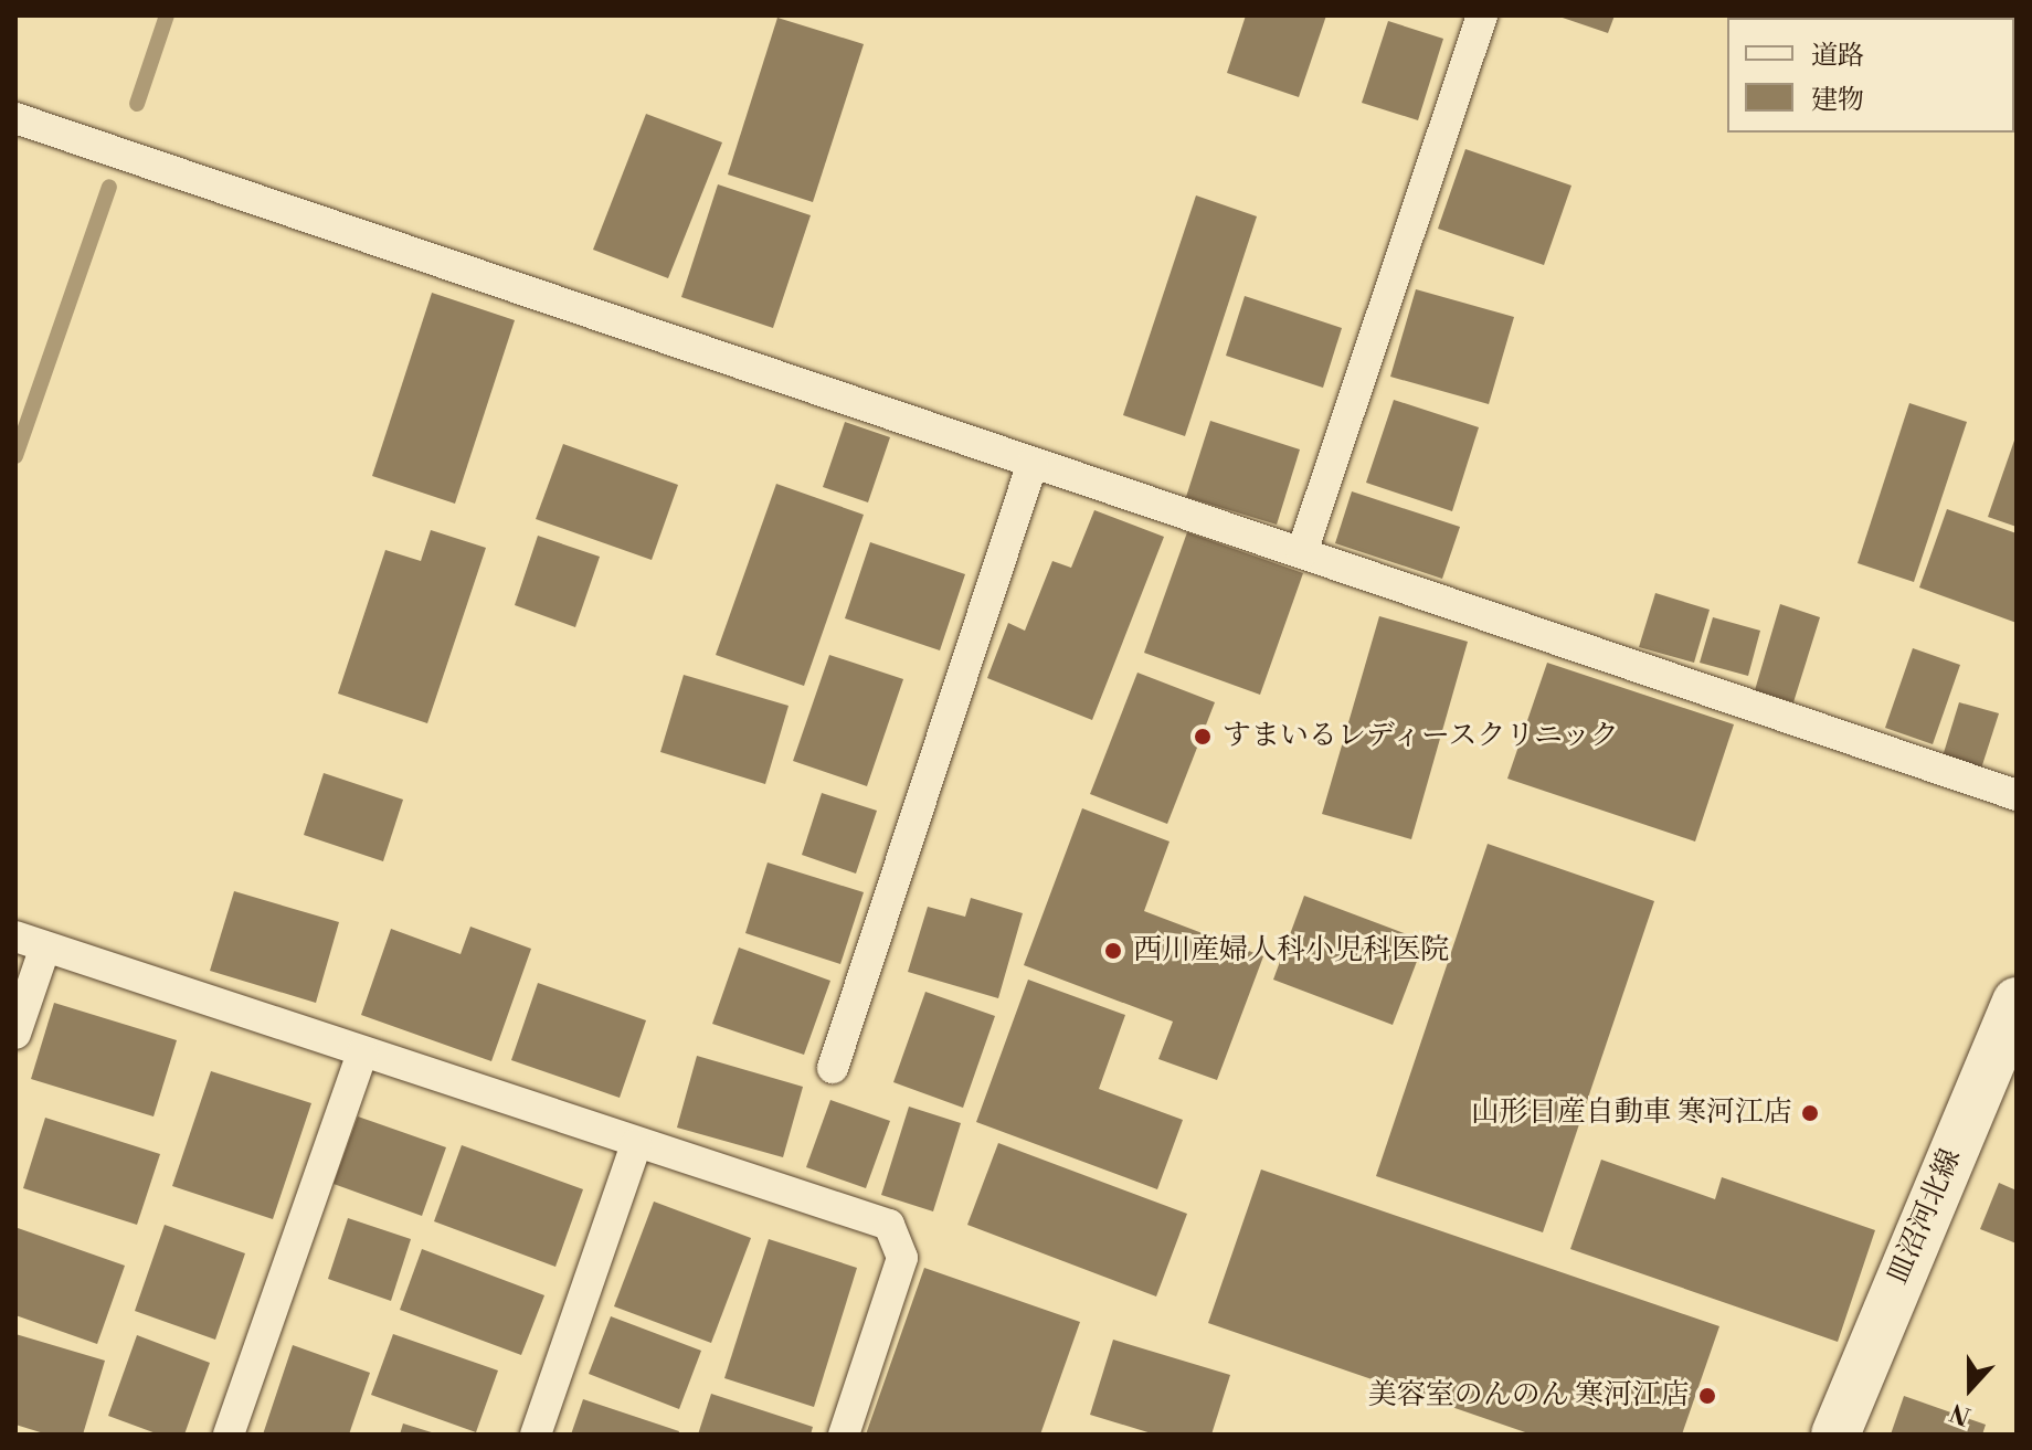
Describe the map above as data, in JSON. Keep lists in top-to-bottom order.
{
  "streets": {
    "main road": ["皿沼河北線"]
  },
  "places": [
    "すまいるレディースクリニック",
    "西川産婦人科小児科医院",
    "山形日産自動車 寒河江店",
    "美容室のんのん 寒河江店"
  ],
  "legend": ["道路", "建物"],
  "north": "bottom"
}
